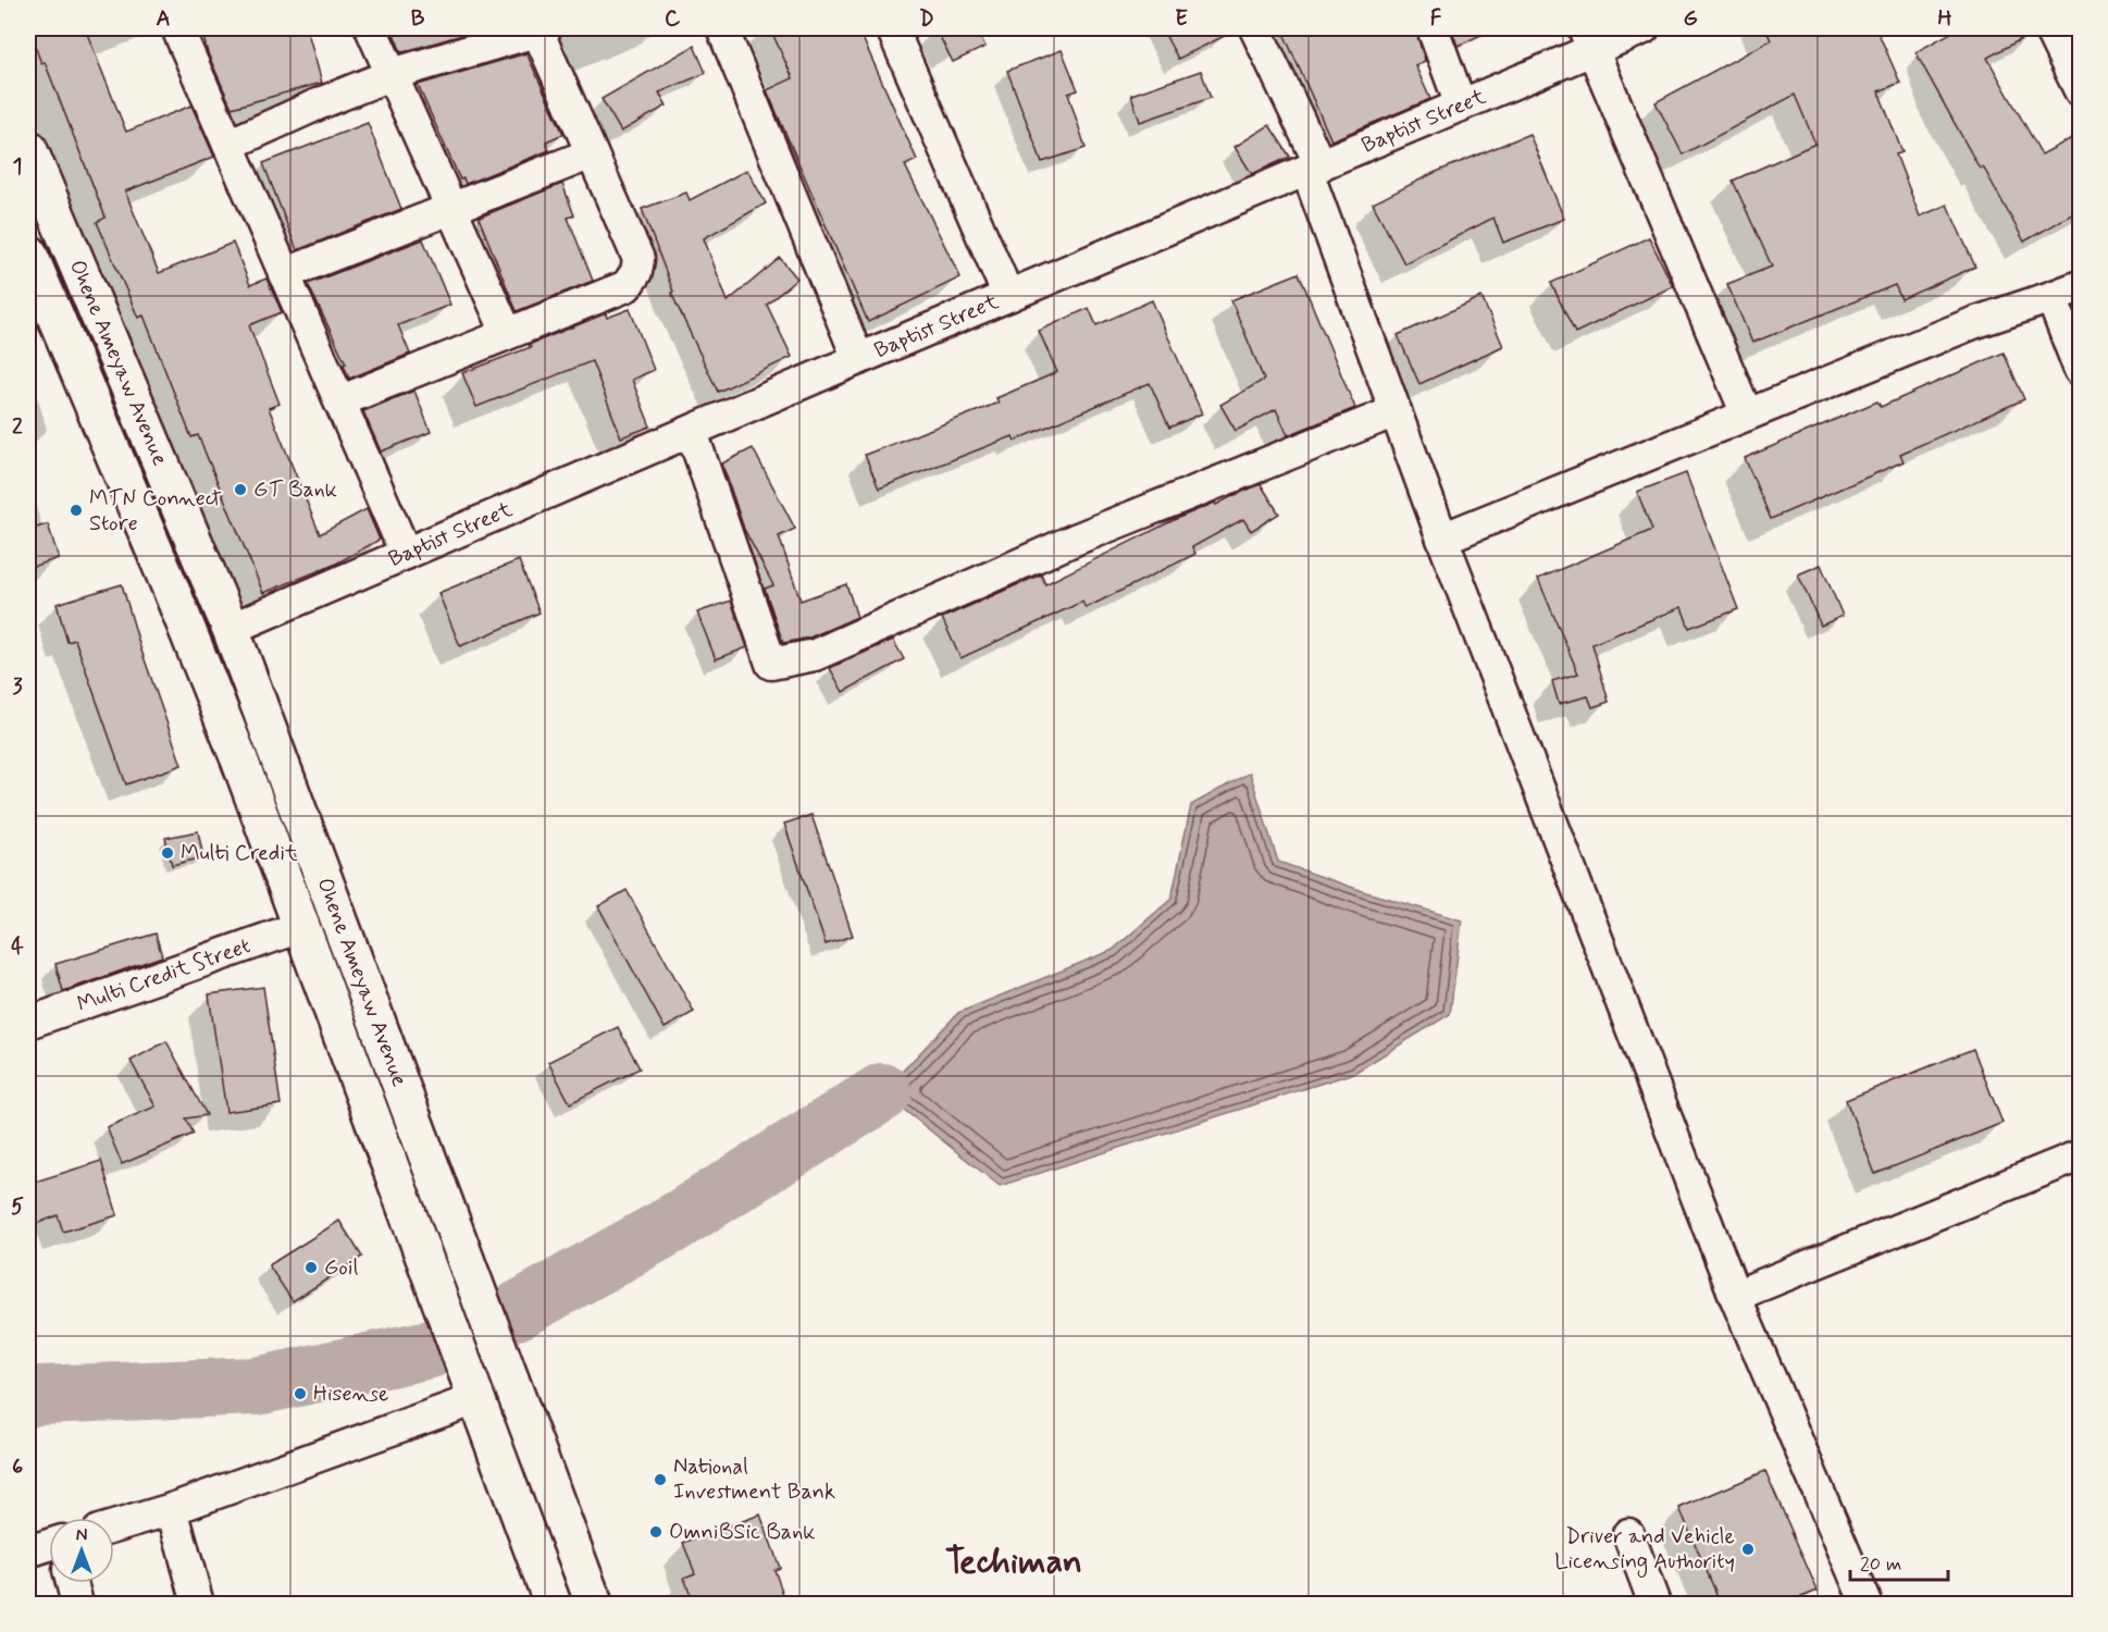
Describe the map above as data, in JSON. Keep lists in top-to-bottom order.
{
  "streets": {
    "highway": ["Ohene Ameyaw Avenue"],
    "street": ["Baptist Street", "Multi Credit Street"]
  },
  "crossings": [
    ["Baptist Street", "Ohene Ameyaw Avenue"],
    ["Ohene Ameyaw Avenue", "Multi Credit Street"]
  ],
  "districts": ["Techiman"],
  "places": [
    "GT Bank",
    "MTN Connect Store",
    "Multi Credit",
    "Goil",
    "Hisense",
    "National Investment Bank",
    "OmniBSic Bank",
    "Driver and Vehicle Licensing Authority"
  ],
  "scale_bar": "20 m",
  "north": "top",
  "grid": {
    "columns": [
      "A",
      "B",
      "C",
      "D",
      "E",
      "F",
      "G",
      "H"
    ],
    "rows": [
      "1",
      "2",
      "3",
      "4",
      "5",
      "6"
    ]
  }
}
